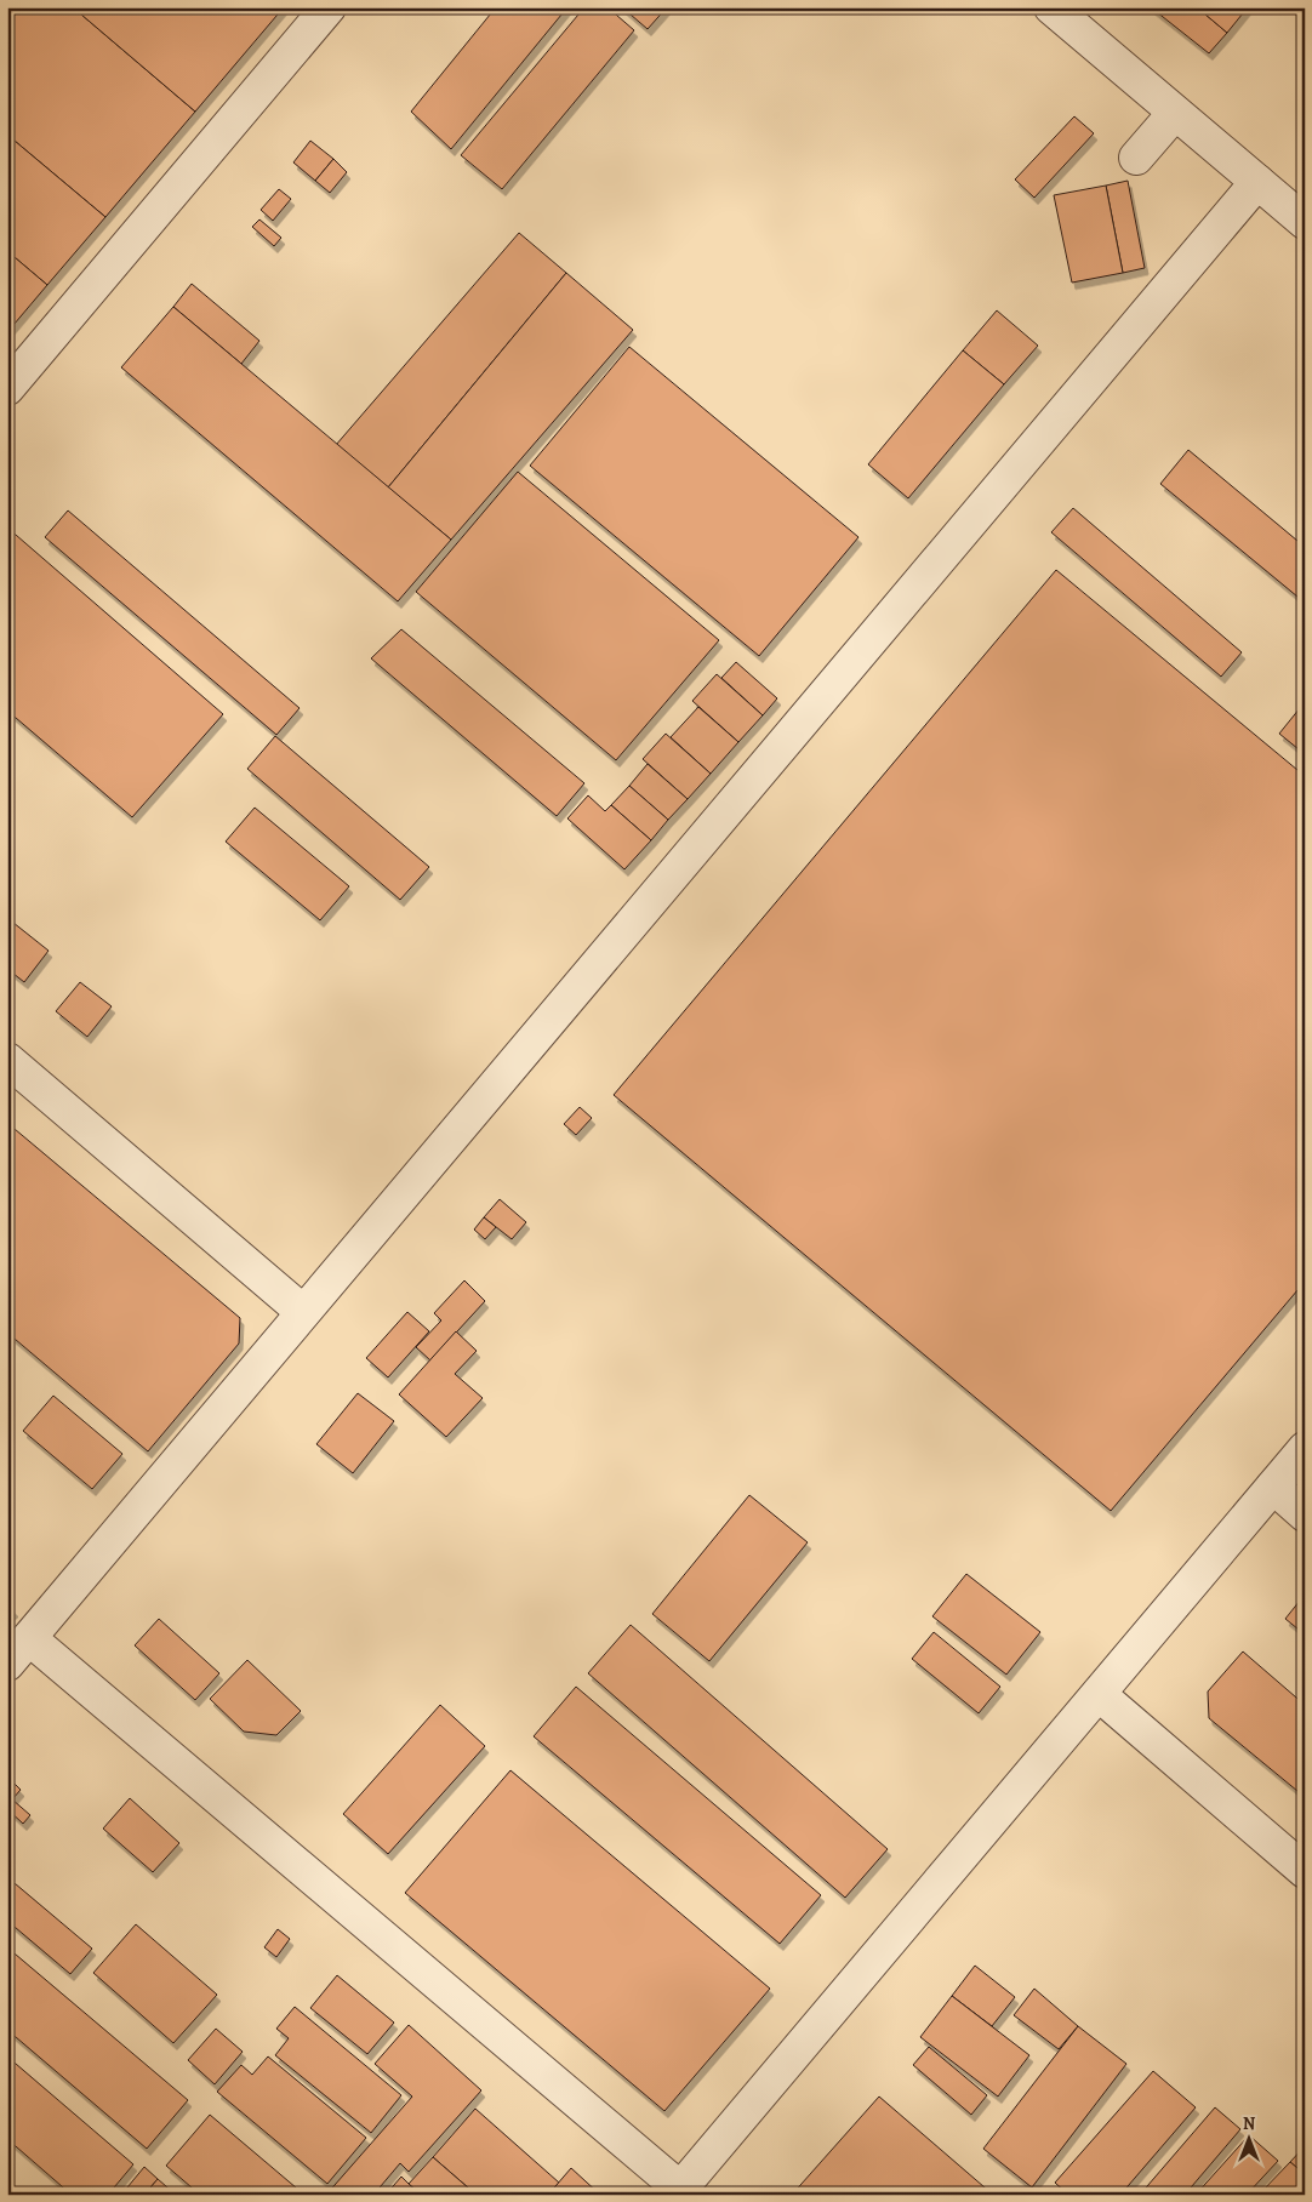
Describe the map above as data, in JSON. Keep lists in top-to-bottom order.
{
  "north": "top"
}
